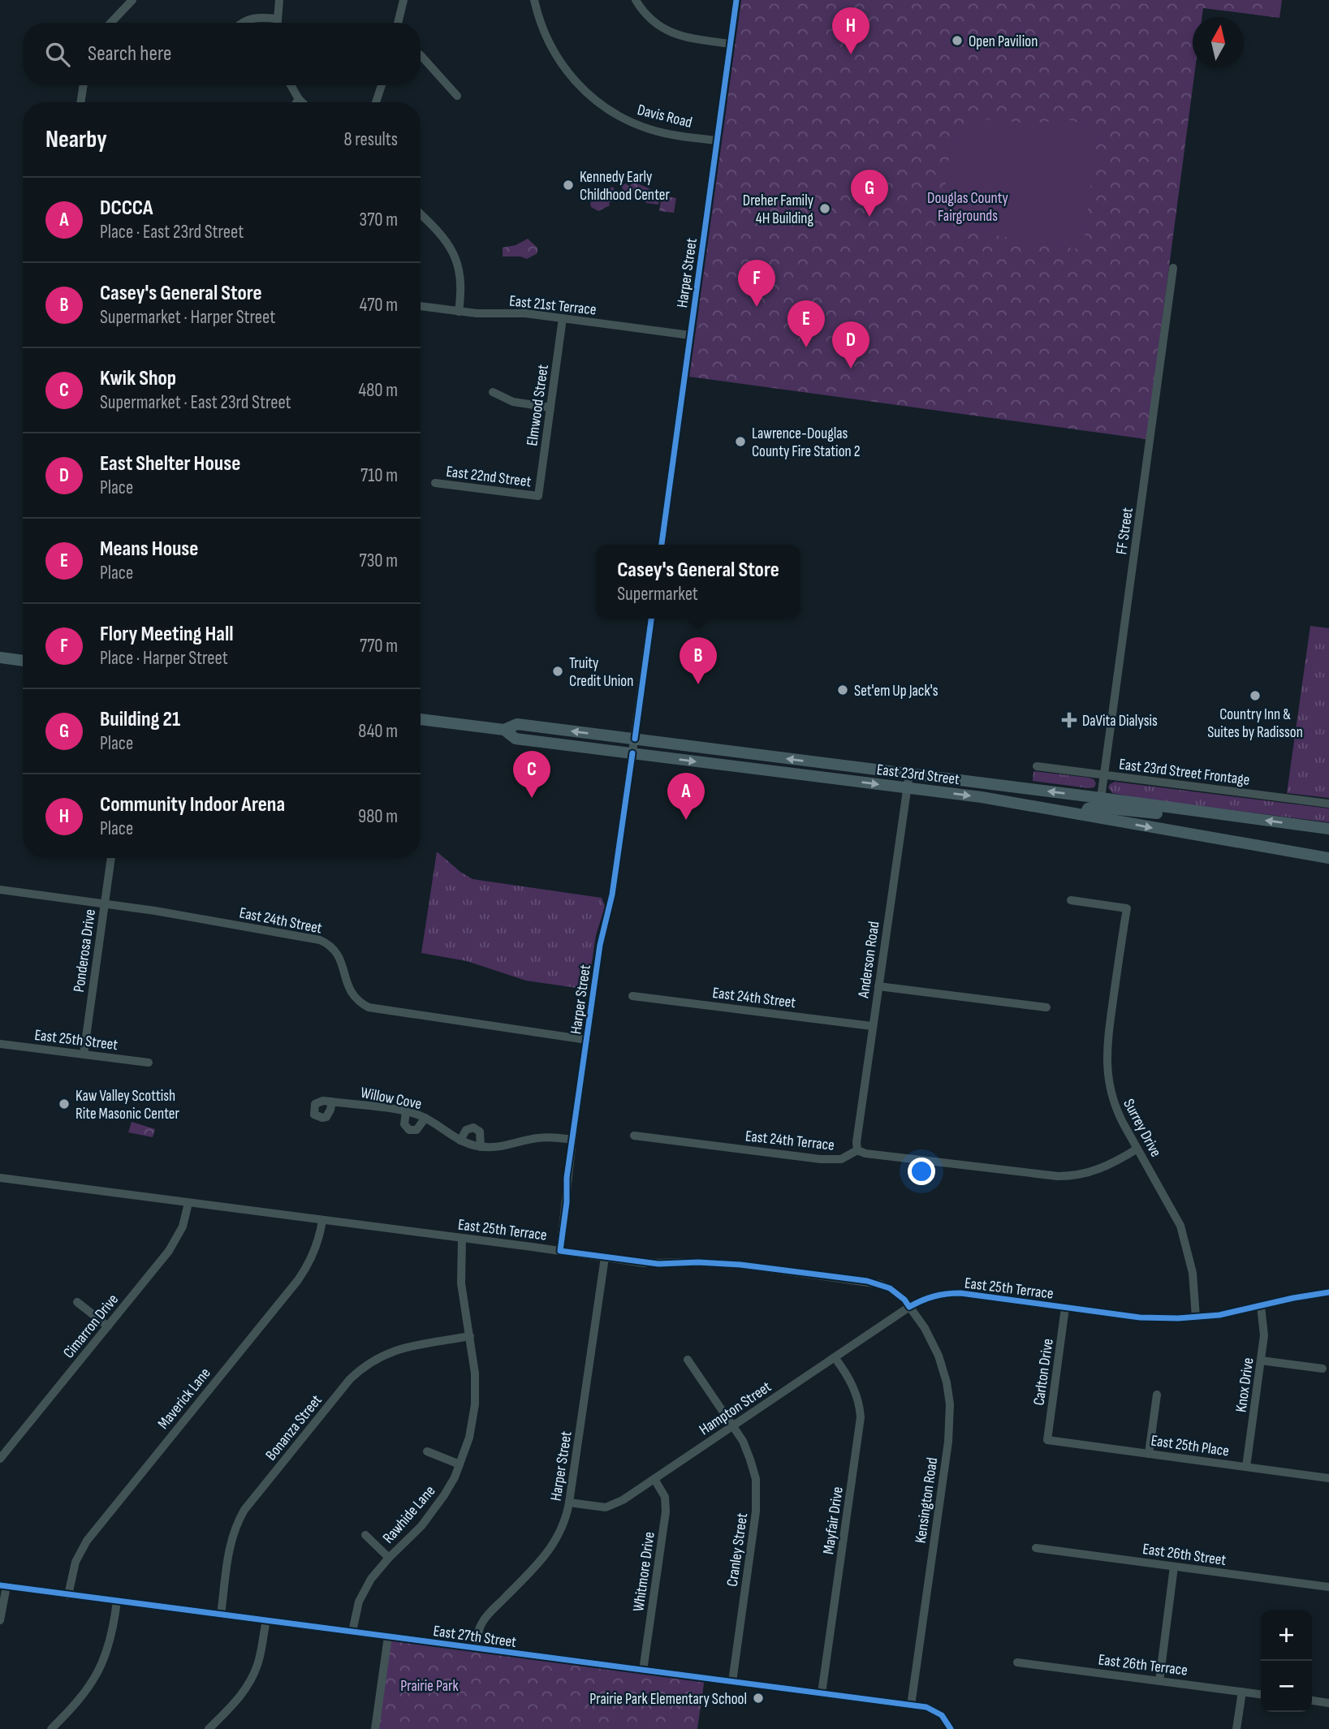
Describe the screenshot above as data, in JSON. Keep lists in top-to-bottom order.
{
  "streets": {
    "main road": ["East 23rd Street"],
    "street": [
      "Davis Road",
      "Harper Street",
      "East 21st Terrace",
      "Elmwood Street",
      "East 22nd Street",
      "FF Street",
      "East 23rd Street Frontage",
      "East 24th Street",
      "Ponderosa Drive",
      "Anderson Road",
      "East 25th Street",
      "Willow Cove",
      "Surrey Drive",
      "East 24th Terrace",
      "East 25th Terrace",
      "Cimarron Drive",
      "Carlton Drive",
      "Knox Drive",
      "Maverick Lane",
      "Hampton Street",
      "Bonanza Street",
      "East 25th Place",
      "Kensington Road",
      "Rawhide Lane",
      "Mayfair Drive",
      "Cranley Street",
      "East 26th Street",
      "Whitmore Drive",
      "East 27th Street",
      "East 26th Terrace"
    ]
  },
  "crossings": [
    ["Davis Road", "Harper Street"],
    ["Harper Street", "East 21st Terrace"],
    ["Harper Street", "East 23rd Street"],
    ["Harper Street", "East 24th Street"],
    ["Harper Street", "Willow Cove"],
    ["Harper Street", "East 25th Terrace"],
    ["Harper Street", "Hampton Street"],
    ["Harper Street", "East 27th Street"],
    ["East 21st Terrace", "Elmwood Street"],
    ["Elmwood Street", "East 22nd Street"],
    ["FF Street", "East 23rd Street Frontage"],
    ["FF Street", "East 23rd Street"],
    ["East 23rd Street", "Anderson Road"],
    ["East 24th Street", "Ponderosa Drive"],
    ["East 24th Street", "Anderson Road"],
    ["Ponderosa Drive", "East 25th Street"],
    ["Anderson Road", "East 24th Terrace"],
    ["Surrey Drive", "East 24th Terrace"],
    ["Surrey Drive", "East 25th Terrace"],
    ["East 25th Terrace", "Cimarron Drive"],
    ["East 25th Terrace", "Carlton Drive"],
    ["East 25th Terrace", "Knox Drive"],
    ["East 25th Terrace", "Maverick Lane"],
    ["East 25th Terrace", "Hampton Street"],
    ["East 25th Terrace", "Kensington Road"],
    ["East 25th Terrace", "Rawhide Lane"],
    ["Carlton Drive", "East 25th Place"],
    ["Knox Drive", "East 25th Place"],
    ["Maverick Lane", "East 27th Street"],
    ["Hampton Street", "Kensington Road"],
    ["Hampton Street", "Mayfair Drive"],
    ["Hampton Street", "Cranley Street"],
    ["Hampton Street", "Whitmore Drive"],
    ["Bonanza Street", "Rawhide Lane"],
    ["Bonanza Street", "East 27th Street"],
    ["Kensington Road", "East 27th Street"],
    ["Rawhide Lane", "East 27th Street"],
    ["Mayfair Drive", "East 27th Street"],
    ["Cranley Street", "East 27th Street"],
    ["Whitmore Drive", "East 27th Street"]
  ],
  "parks": ["Douglas County Fairgrounds", "Prairie Park"],
  "places": {
    "other": [
      "Open Pavilion",
      "Kennedy Early Childhood Center",
      "Dreher Family 4H Building",
      "Lawrence-Douglas County Fire Station 2",
      "Truity Credit Union",
      "Set'em Up Jack's",
      "Country Inn & Suites by Radisson",
      "Kaw Valley Scottish Rite Masonic Center",
      "Prairie Park Elementary School"
    ],
    "health": ["DaVita Dialysis"]
  },
  "north": "top",
  "page": {
    "pins": [
      "H",
      "G",
      "F",
      "E",
      "D",
      "B",
      "C",
      "A"
    ],
    "search": "Search here",
    "heading": ["Nearby", "8 results"],
    "list": [
      {
        "mark": "A",
        "name": "DCCCA",
        "note": "Place · East 23rd Street",
        "value": "370 m"
      },
      {
        "mark": "B",
        "name": "Casey's General Store",
        "note": "Supermarket · Harper Street",
        "value": "470 m"
      },
      {
        "mark": "C",
        "name": "Kwik Shop",
        "note": "Supermarket · East 23rd Street",
        "value": "480 m"
      },
      {
        "mark": "D",
        "name": "East Shelter House",
        "note": "Place",
        "value": "710 m"
      },
      {
        "mark": "E",
        "name": "Means House",
        "note": "Place",
        "value": "730 m"
      },
      {
        "mark": "F",
        "name": "Flory Meeting Hall",
        "note": "Place · Harper Street",
        "value": "770 m"
      },
      {
        "mark": "G",
        "name": "Building 21",
        "note": "Place",
        "value": "840 m"
      },
      {
        "mark": "H",
        "name": "Community Indoor Arena",
        "note": "Place",
        "value": "980 m"
      }
    ],
    "popup": ["Casey's General Store", "Supermarket"],
    "map_buttons": ["+", "−"]
  }
}
